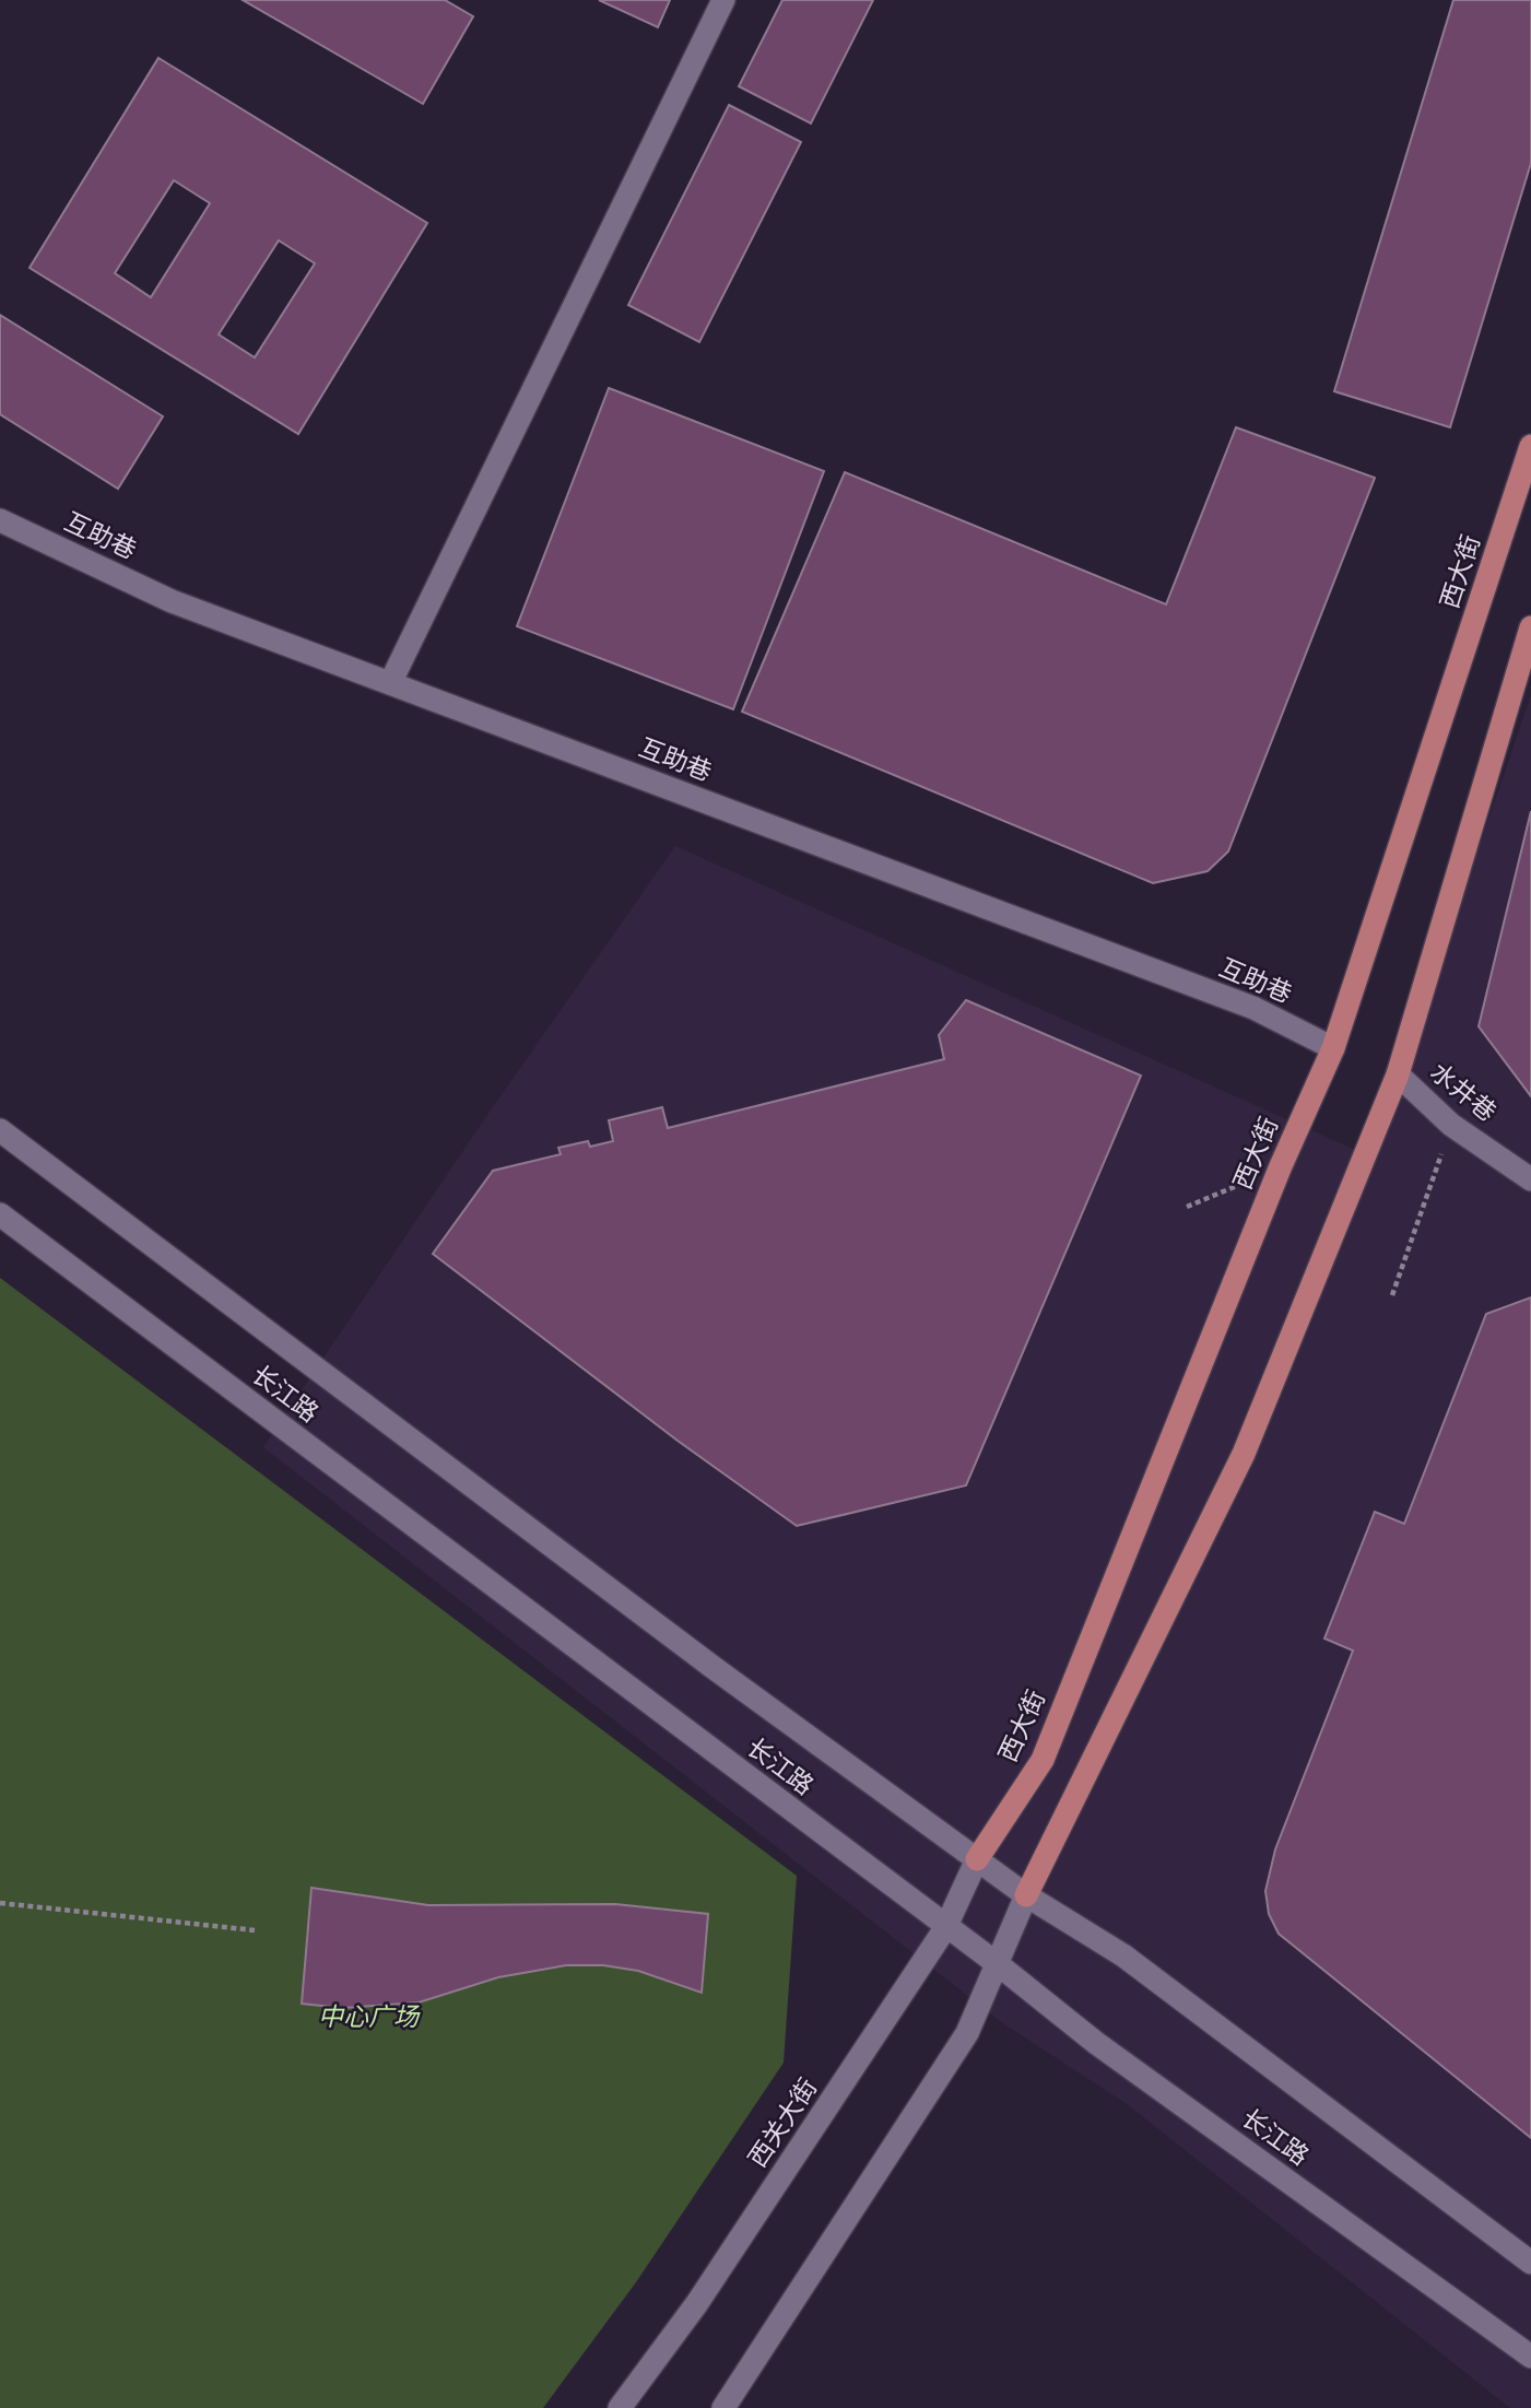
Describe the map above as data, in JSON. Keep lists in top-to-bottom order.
{
  "streets": {
    "main road": [
      "互助巷",
      "西大街",
      "水井巷",
      "长江路",
      "西关大街"
    ]
  },
  "crossings": [
    ["互助巷", "西大街"],
    ["西大街", "长江路"],
    ["西大街", "西关大街"],
    ["长江路", "西关大街"]
  ],
  "parks": ["中心广场"]
}
